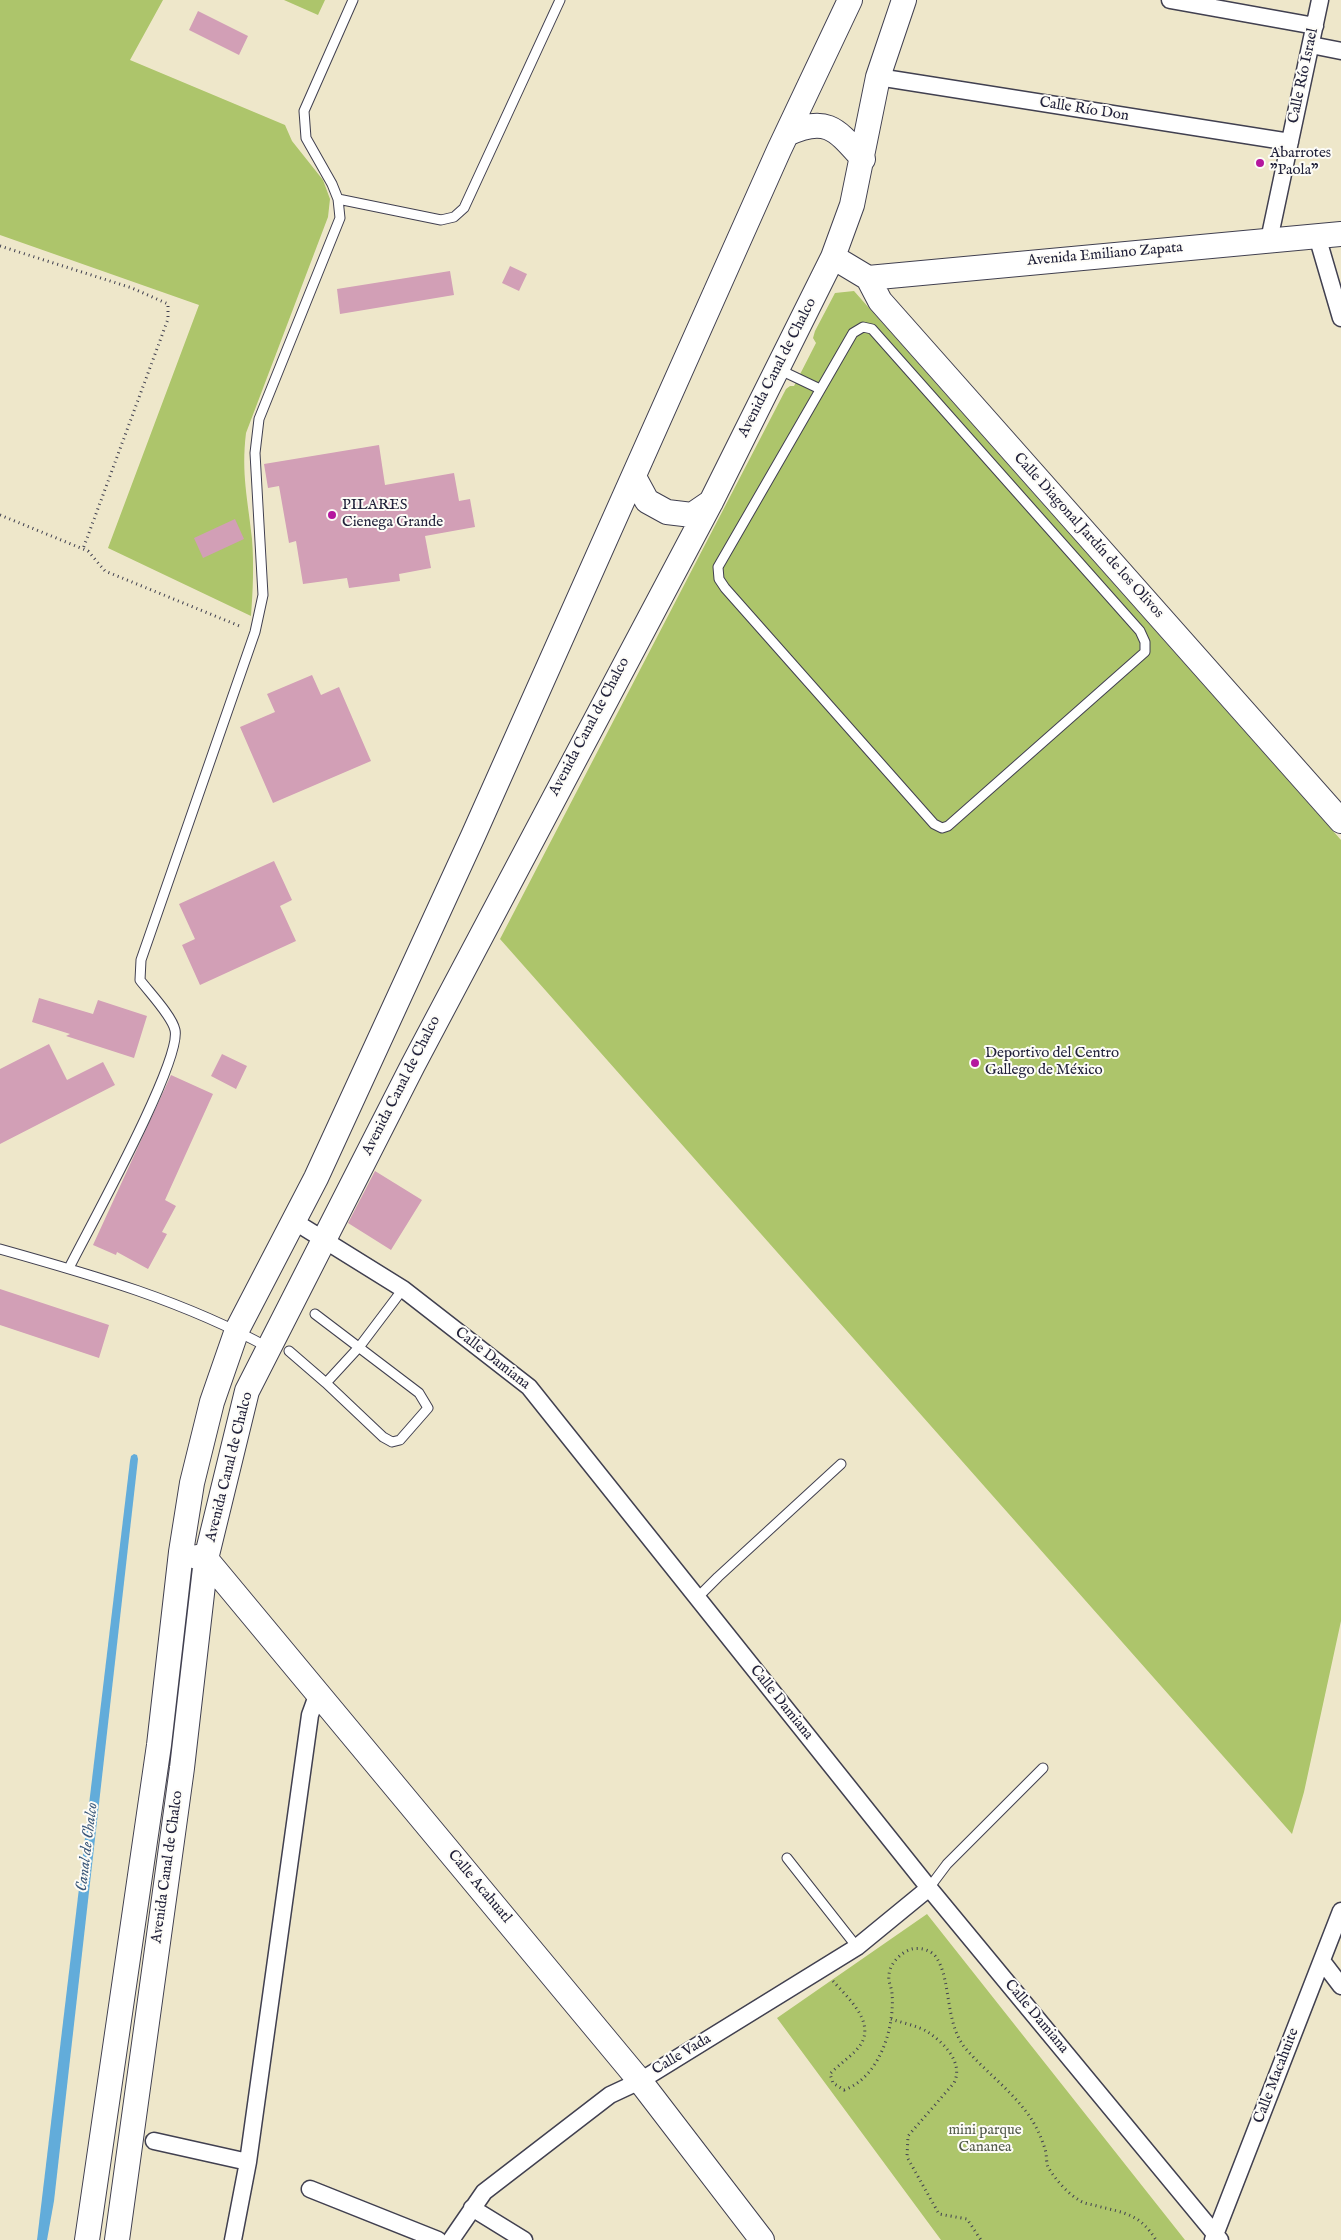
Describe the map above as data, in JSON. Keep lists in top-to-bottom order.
{
  "streets": {
    "main road": [
      "Avenida Emiliano Zapata",
      "Avenida Canal de Chalco",
      "Calle Diagonal Jardín de los Olivos",
      "Calle Acahuatl"
    ],
    "street": [
      "Calle Río Israel",
      "Calle Río Don",
      "Calle Damiana",
      "Calle Vada",
      "Calle Macahuite"
    ]
  },
  "crossings": [
    ["Calle Río Israel", "Calle Río Don"],
    ["Calle Río Israel", "Avenida Emiliano Zapata"],
    ["Calle Río Don", "Avenida Canal de Chalco"],
    ["Avenida Emiliano Zapata", "Calle Diagonal Jardín de los Olivos"],
    ["Avenida Canal de Chalco", "Calle Damiana"],
    ["Avenida Canal de Chalco", "Calle Acahuatl"],
    ["Calle Damiana", "Calle Vada"],
    ["Calle Damiana", "Calle Macahuite"],
    ["Calle Acahuatl", "Calle Vada"]
  ],
  "water": ["Canal de Chalco"],
  "parks": ["mini parque Cananea"],
  "places": ["Abarrotes \"Paola\"", "PILARES Cienega Grande", "Deportivo del Centro Gallego de México"]
}
